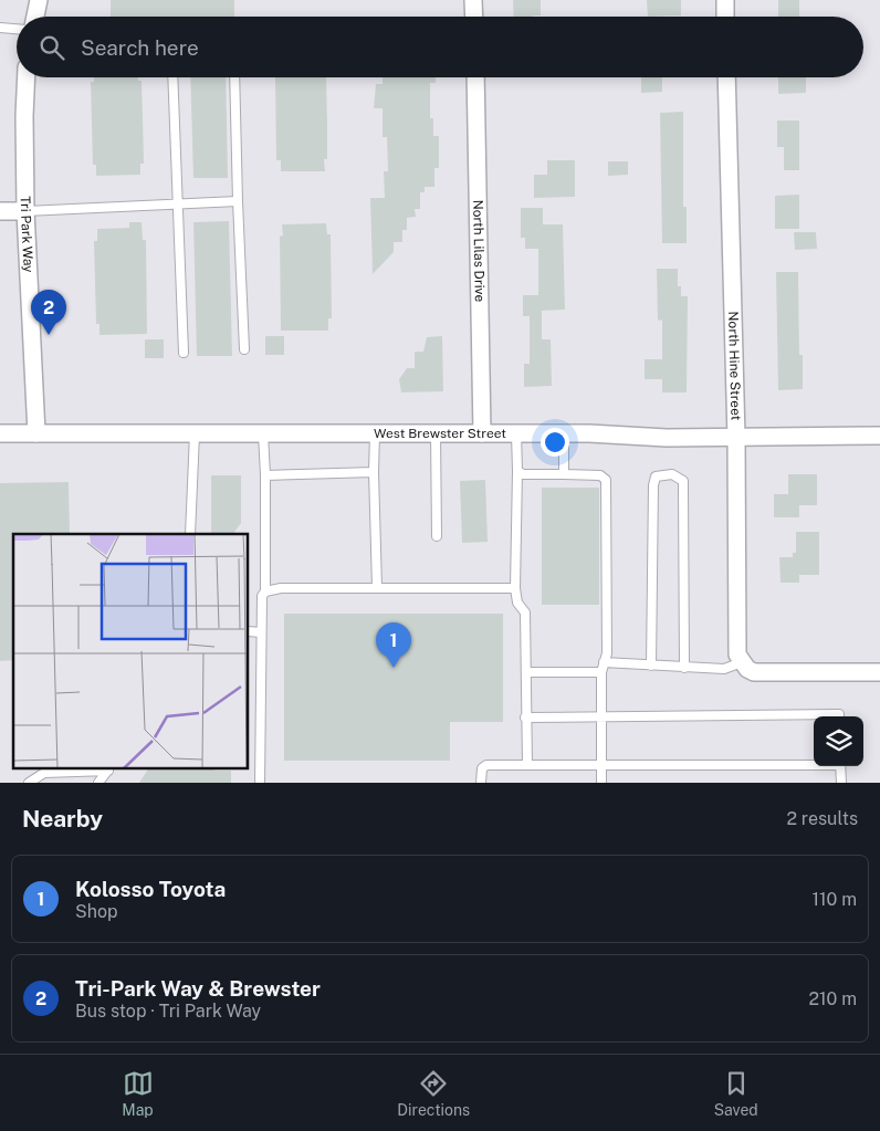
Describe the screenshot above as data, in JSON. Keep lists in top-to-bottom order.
{
  "streets": {
    "street": [
      "Tri Park Way",
      "North Lilas Drive",
      "North Hine Street",
      "West Brewster Street"
    ]
  },
  "crossings": [
    ["Tri Park Way", "West Brewster Street"],
    ["North Lilas Drive", "West Brewster Street"],
    ["North Hine Street", "West Brewster Street"]
  ],
  "page": {
    "search": "Search here",
    "pins": ["2", "1"],
    "heading": ["Nearby", "2 results"],
    "list": [
      {
        "mark": "1",
        "name": "Kolosso Toyota",
        "note": "Shop",
        "value": "110 m"
      },
      {
        "mark": "2",
        "name": "Tri-Park Way & Brewster",
        "note": "Bus stop · Tri Park Way",
        "value": "210 m"
      }
    ],
    "nav": ["Map", "Directions", "Saved"]
  }
}
